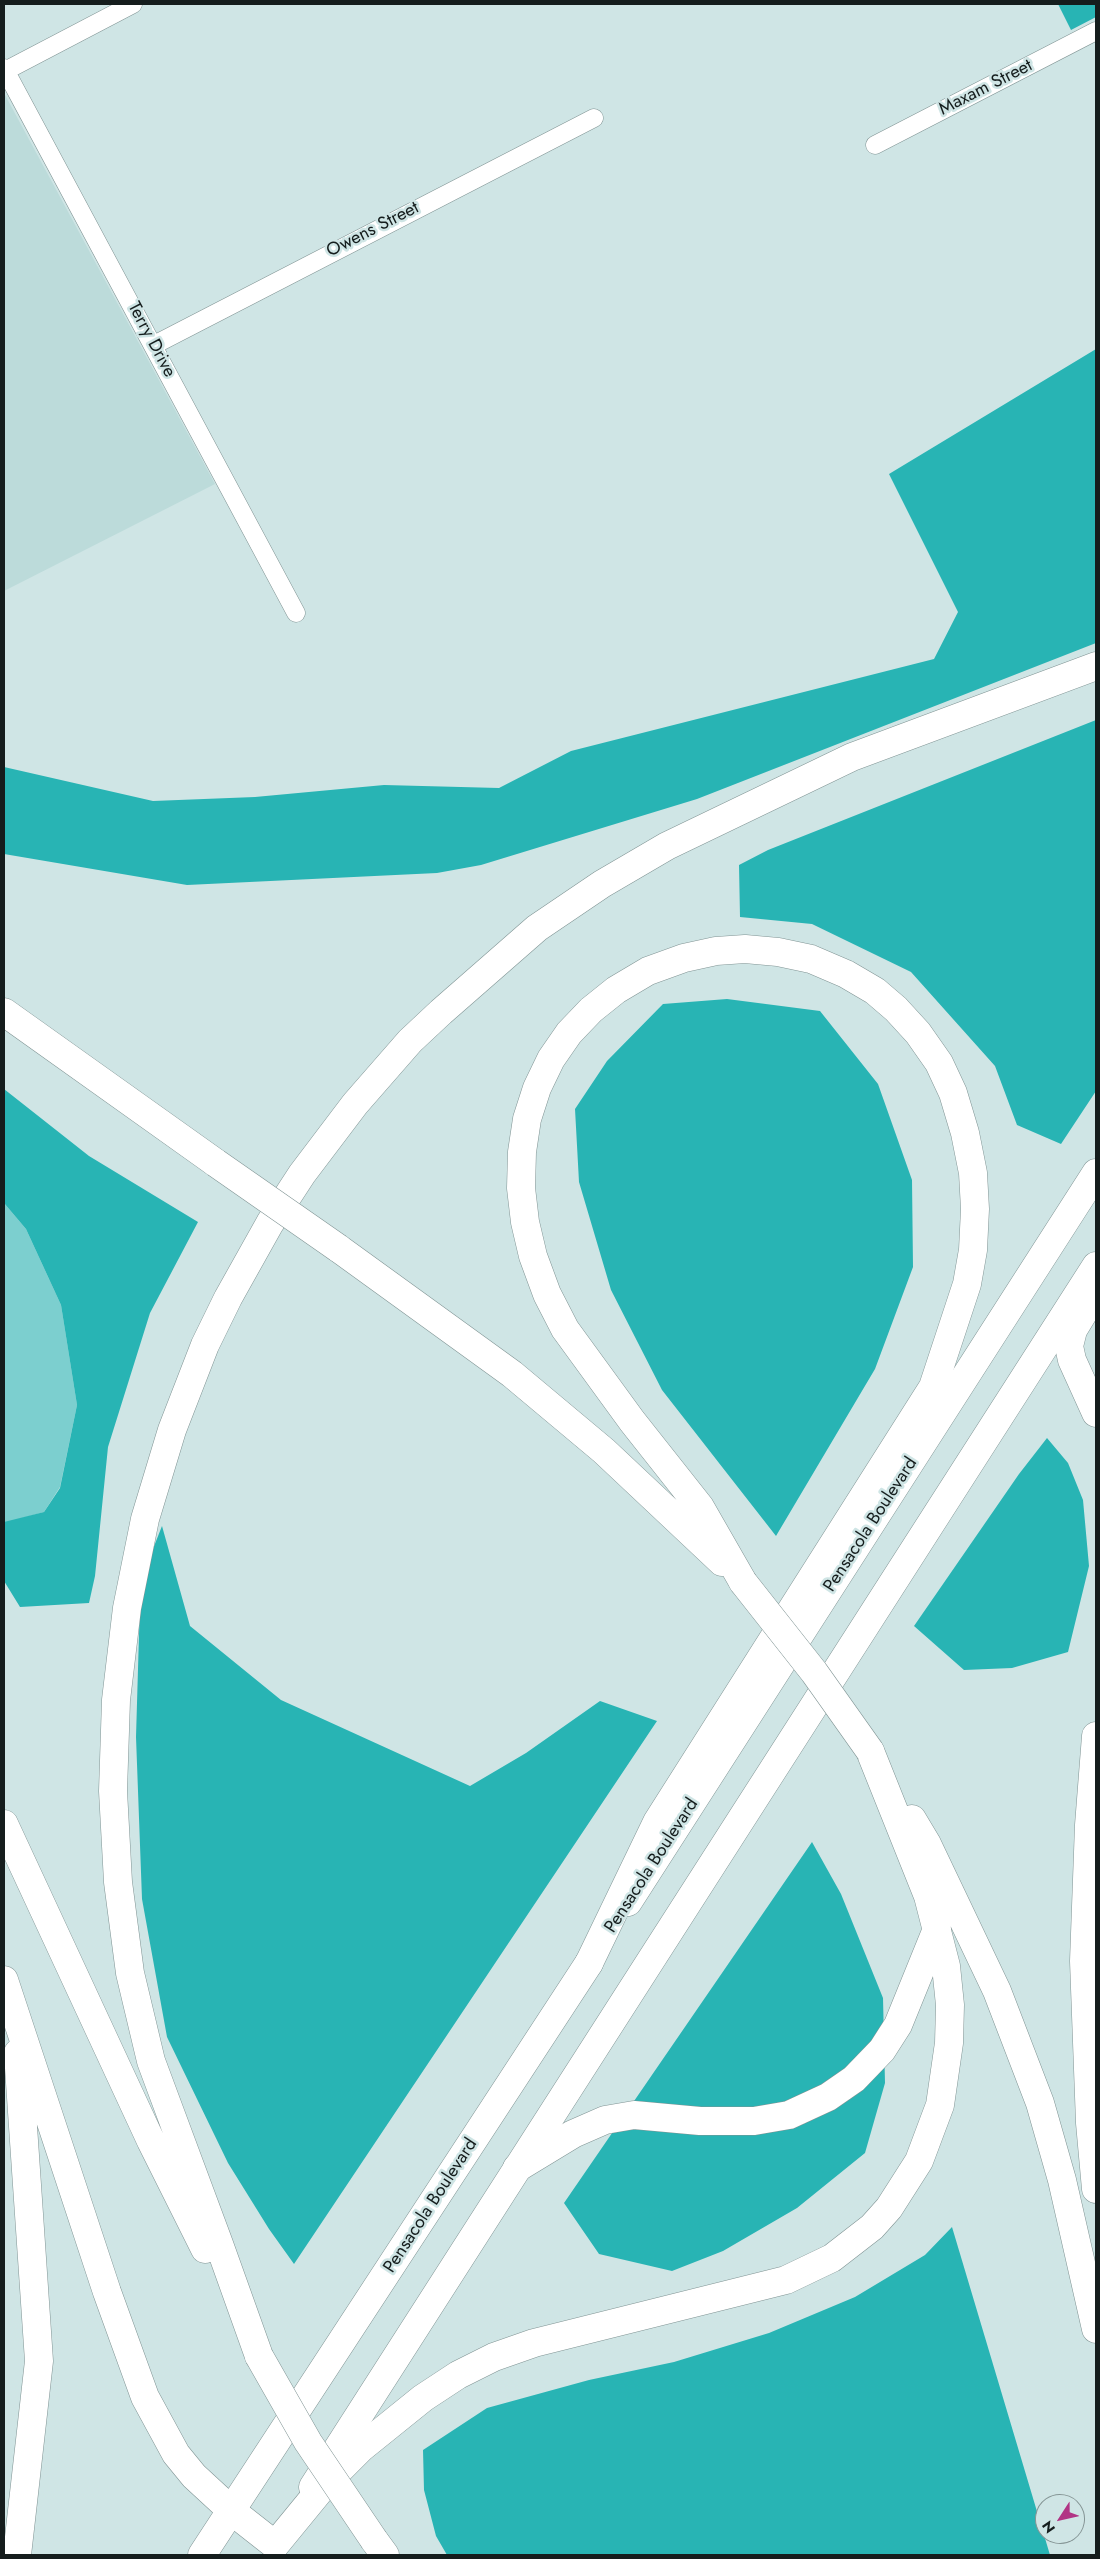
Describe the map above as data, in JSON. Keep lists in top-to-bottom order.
{
  "streets": {
    "main road": ["Pensacola Boulevard"],
    "street": ["Maxam Street", "Owens Street", "Terry Drive"]
  },
  "crossings": [
    ["Owens Street", "Terry Drive"]
  ],
  "north": "bottom left"
}
